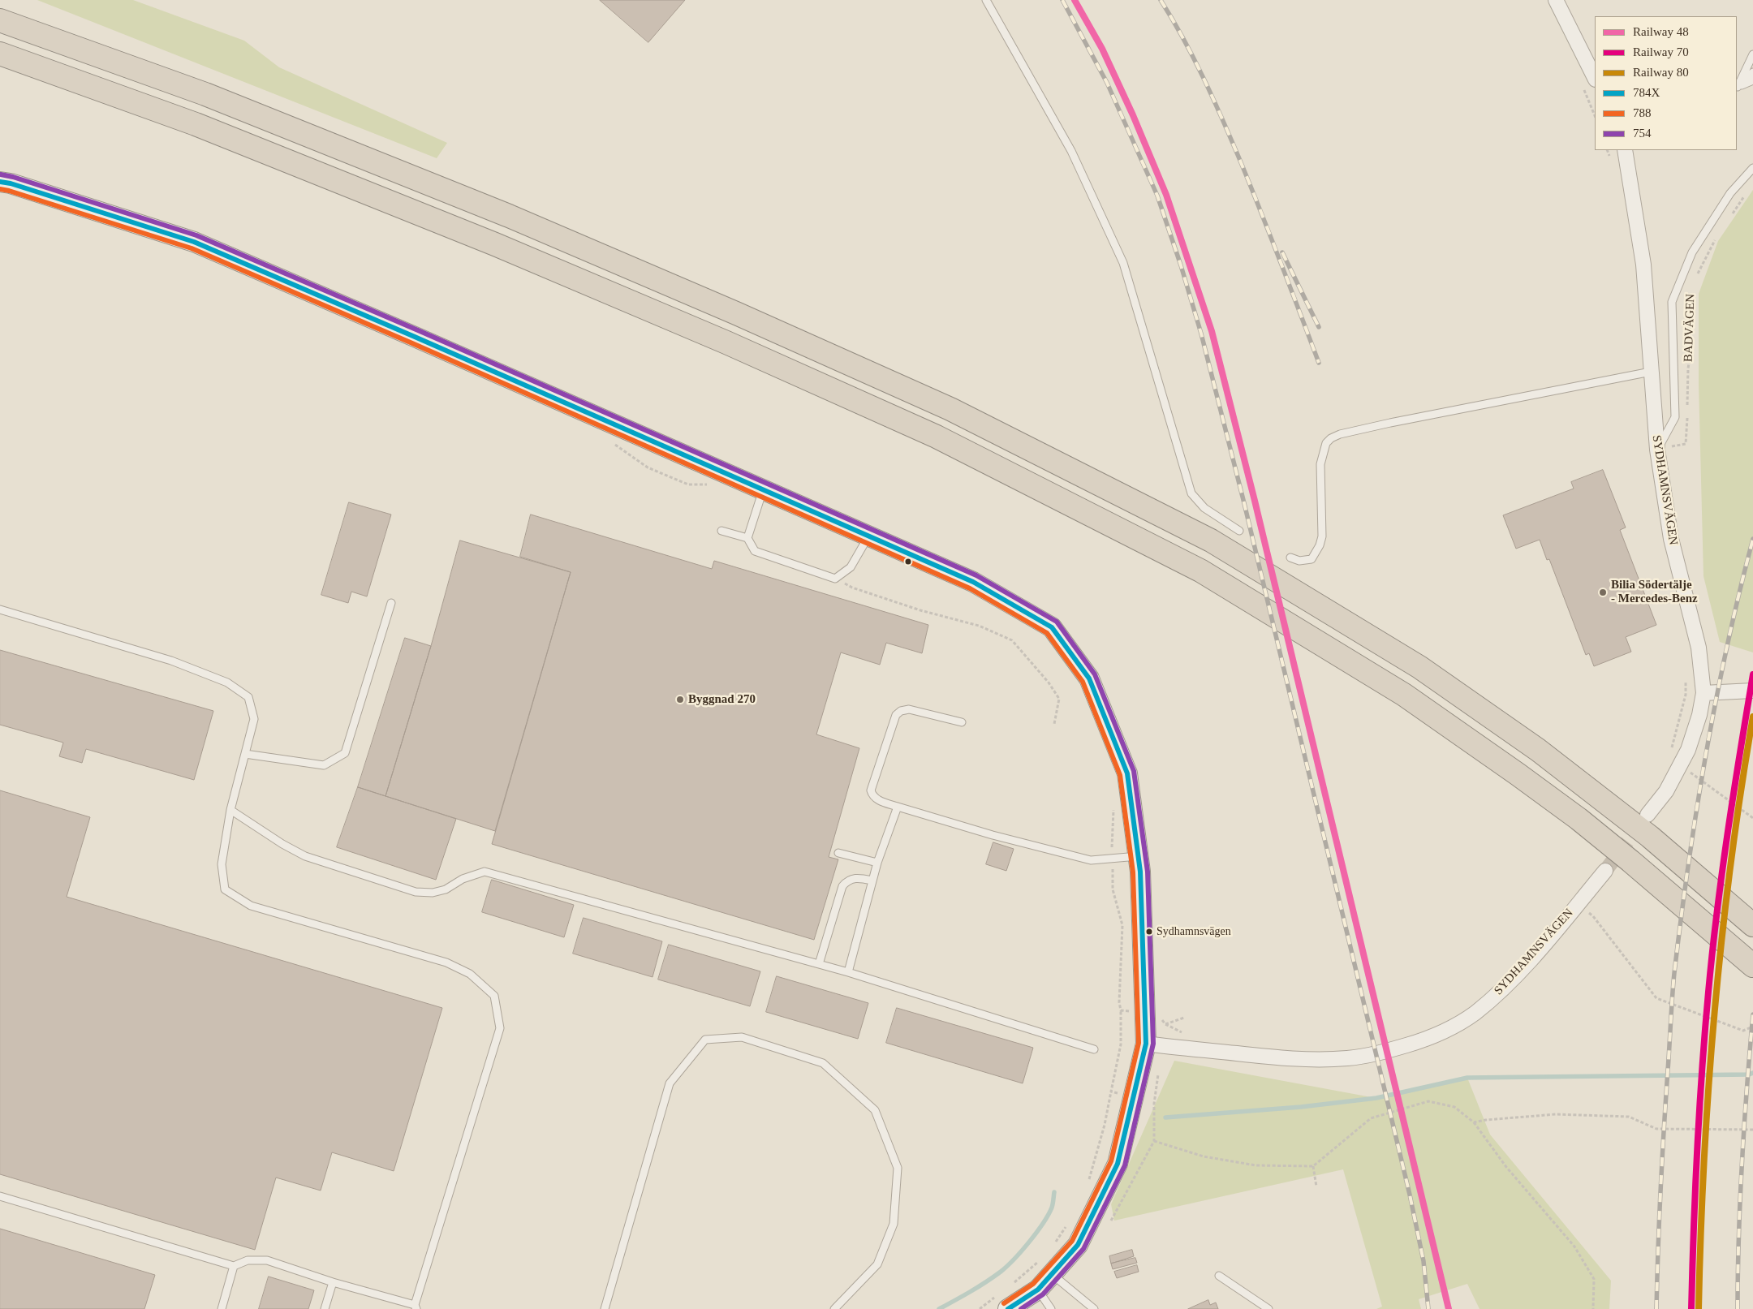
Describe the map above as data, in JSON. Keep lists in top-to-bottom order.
{
  "streets": {
    "street": ["SYDHAMNSVÄGEN"],
    "path": ["BADVÄGEN"]
  },
  "places": ["Bilia Södertälje - Mercedes-Benz", "Byggnad 270", "Sydhamnsvägen"],
  "lines": [
    "rail line 48",
    "transit line 754",
    "transit line 784X",
    "transit line 788",
    "rail line 70",
    "rail line 80"
  ],
  "legend": [
    "Railway 48",
    "Railway 70",
    "Railway 80",
    "784X",
    "788",
    "754"
  ]
}
